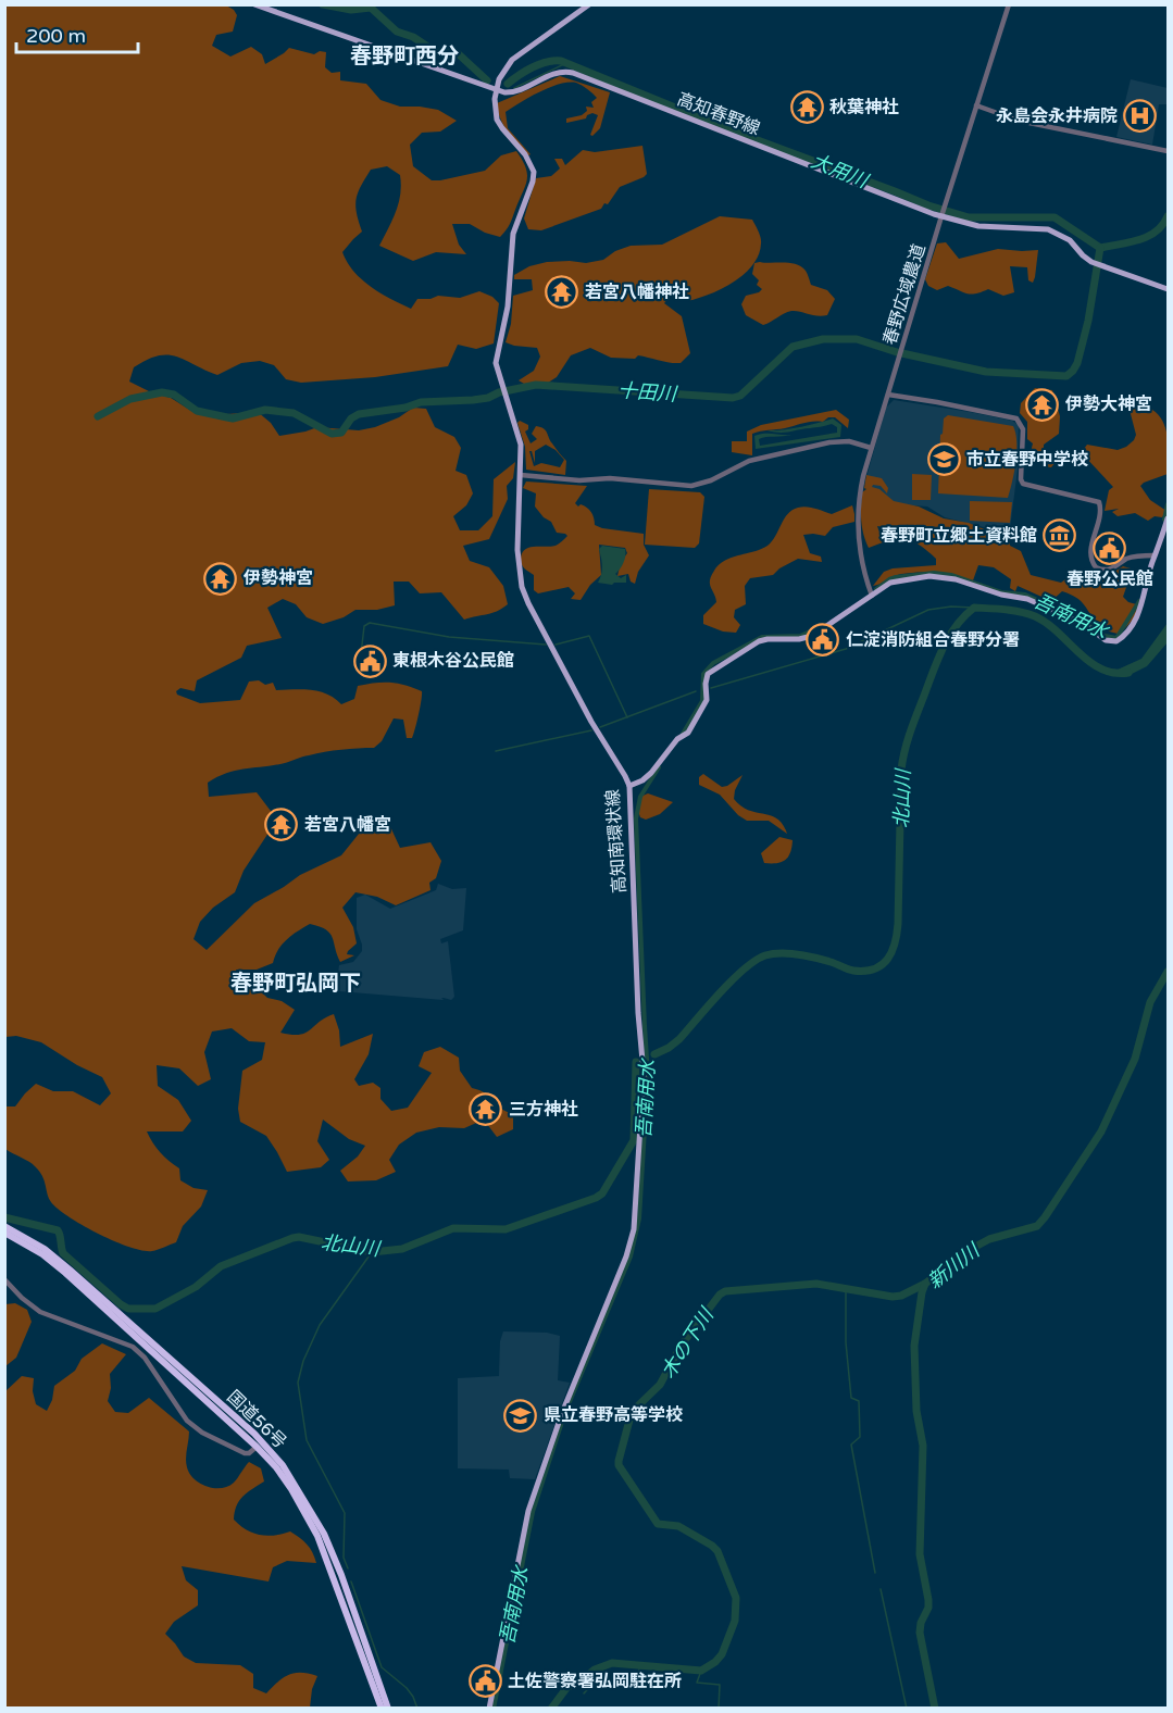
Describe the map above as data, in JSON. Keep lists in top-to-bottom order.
{
  "streets": {
    "highway": ["国道56号"],
    "main road": ["高知春野線", "高知南環状線"],
    "street": ["春野広域農道"]
  },
  "crossings": [
    ["高知春野線", "春野広域農道"],
    ["高知春野線", "高知南環状線"]
  ],
  "districts": ["春野町西分", "春野町弘岡下"],
  "water": [
    "大用川",
    "十田川",
    "吾南用水",
    "北山川",
    "新川川",
    "木の下川"
  ],
  "places": {
    "temple": [
      "秋葉神社",
      "若宮八幡神社",
      "伊勢大神宮",
      "伊勢神宮",
      "若宮八幡宮",
      "三方神社"
    ],
    "hospital": ["永島会永井病院"],
    "school or university": ["市立春野中学校", "県立春野高等学校"],
    "museum": ["春野町立郷土資料館"],
    "public building": [
      "春野公民館",
      "仁淀消防組合春野分署",
      "東根木谷公民館",
      "土佐警察署弘岡駐在所"
    ]
  },
  "scale_bar": "200 m"
}
